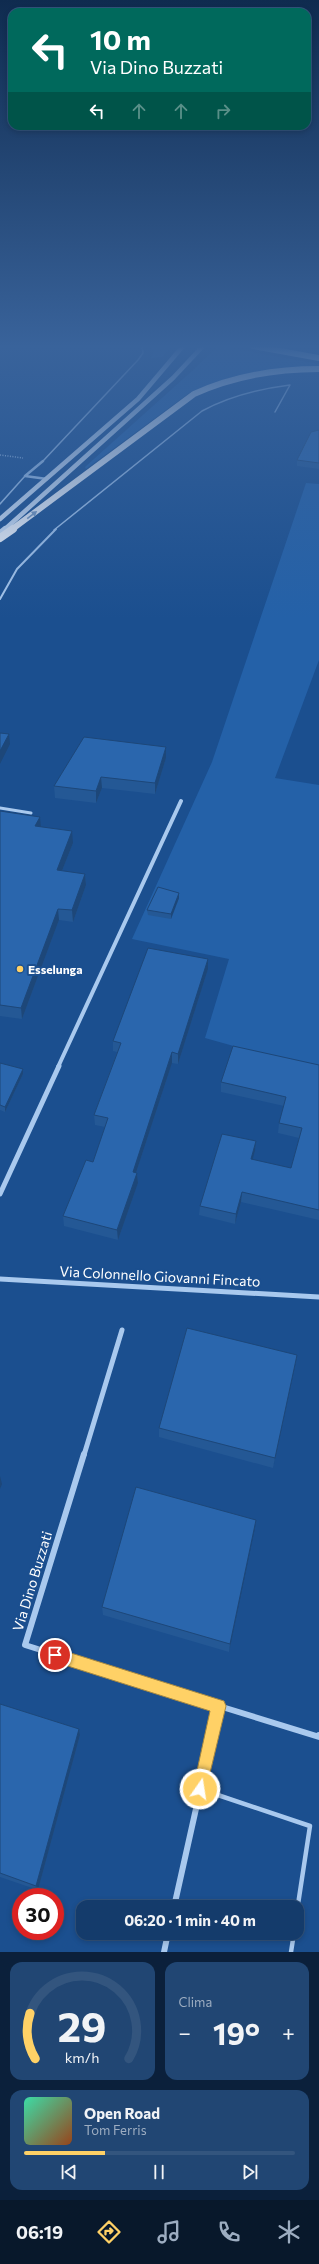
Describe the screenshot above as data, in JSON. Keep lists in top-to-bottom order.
{
  "streets": {
    "street": ["Via Colonnello Giovanni Fincato", "Via Dino Buzzati"]
  },
  "places": ["Esselunga"],
  "page": {
    "turn": ["10 m", "Via Dino Buzzati"],
    "limit": "30",
    "trip": "06:20 · 1 min · 40 m",
    "tile": "Clima",
    "heat": ["−", "19°", "+"],
    "song": ["Open Road", "Tom Ferris"],
    "tabs": "06:19",
    "gauge": ["29", "km/h"]
  }
}
